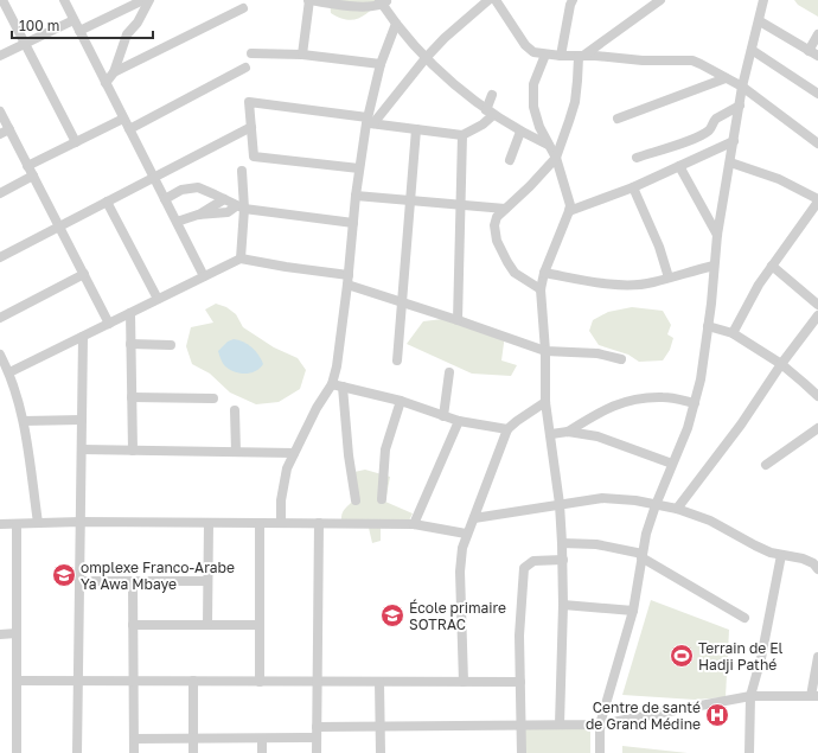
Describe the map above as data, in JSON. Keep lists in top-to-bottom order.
{
  "places": {
    "school or university": ["omplexe Franco-Arabe Ya Awa Mbaye", "École primaire SOTRAC"],
    "sports": ["Terrain de El Hadji Pathé"],
    "hospital": ["Centre de santé de Grand Médine"]
  },
  "scale_bar": "100 m"
}
